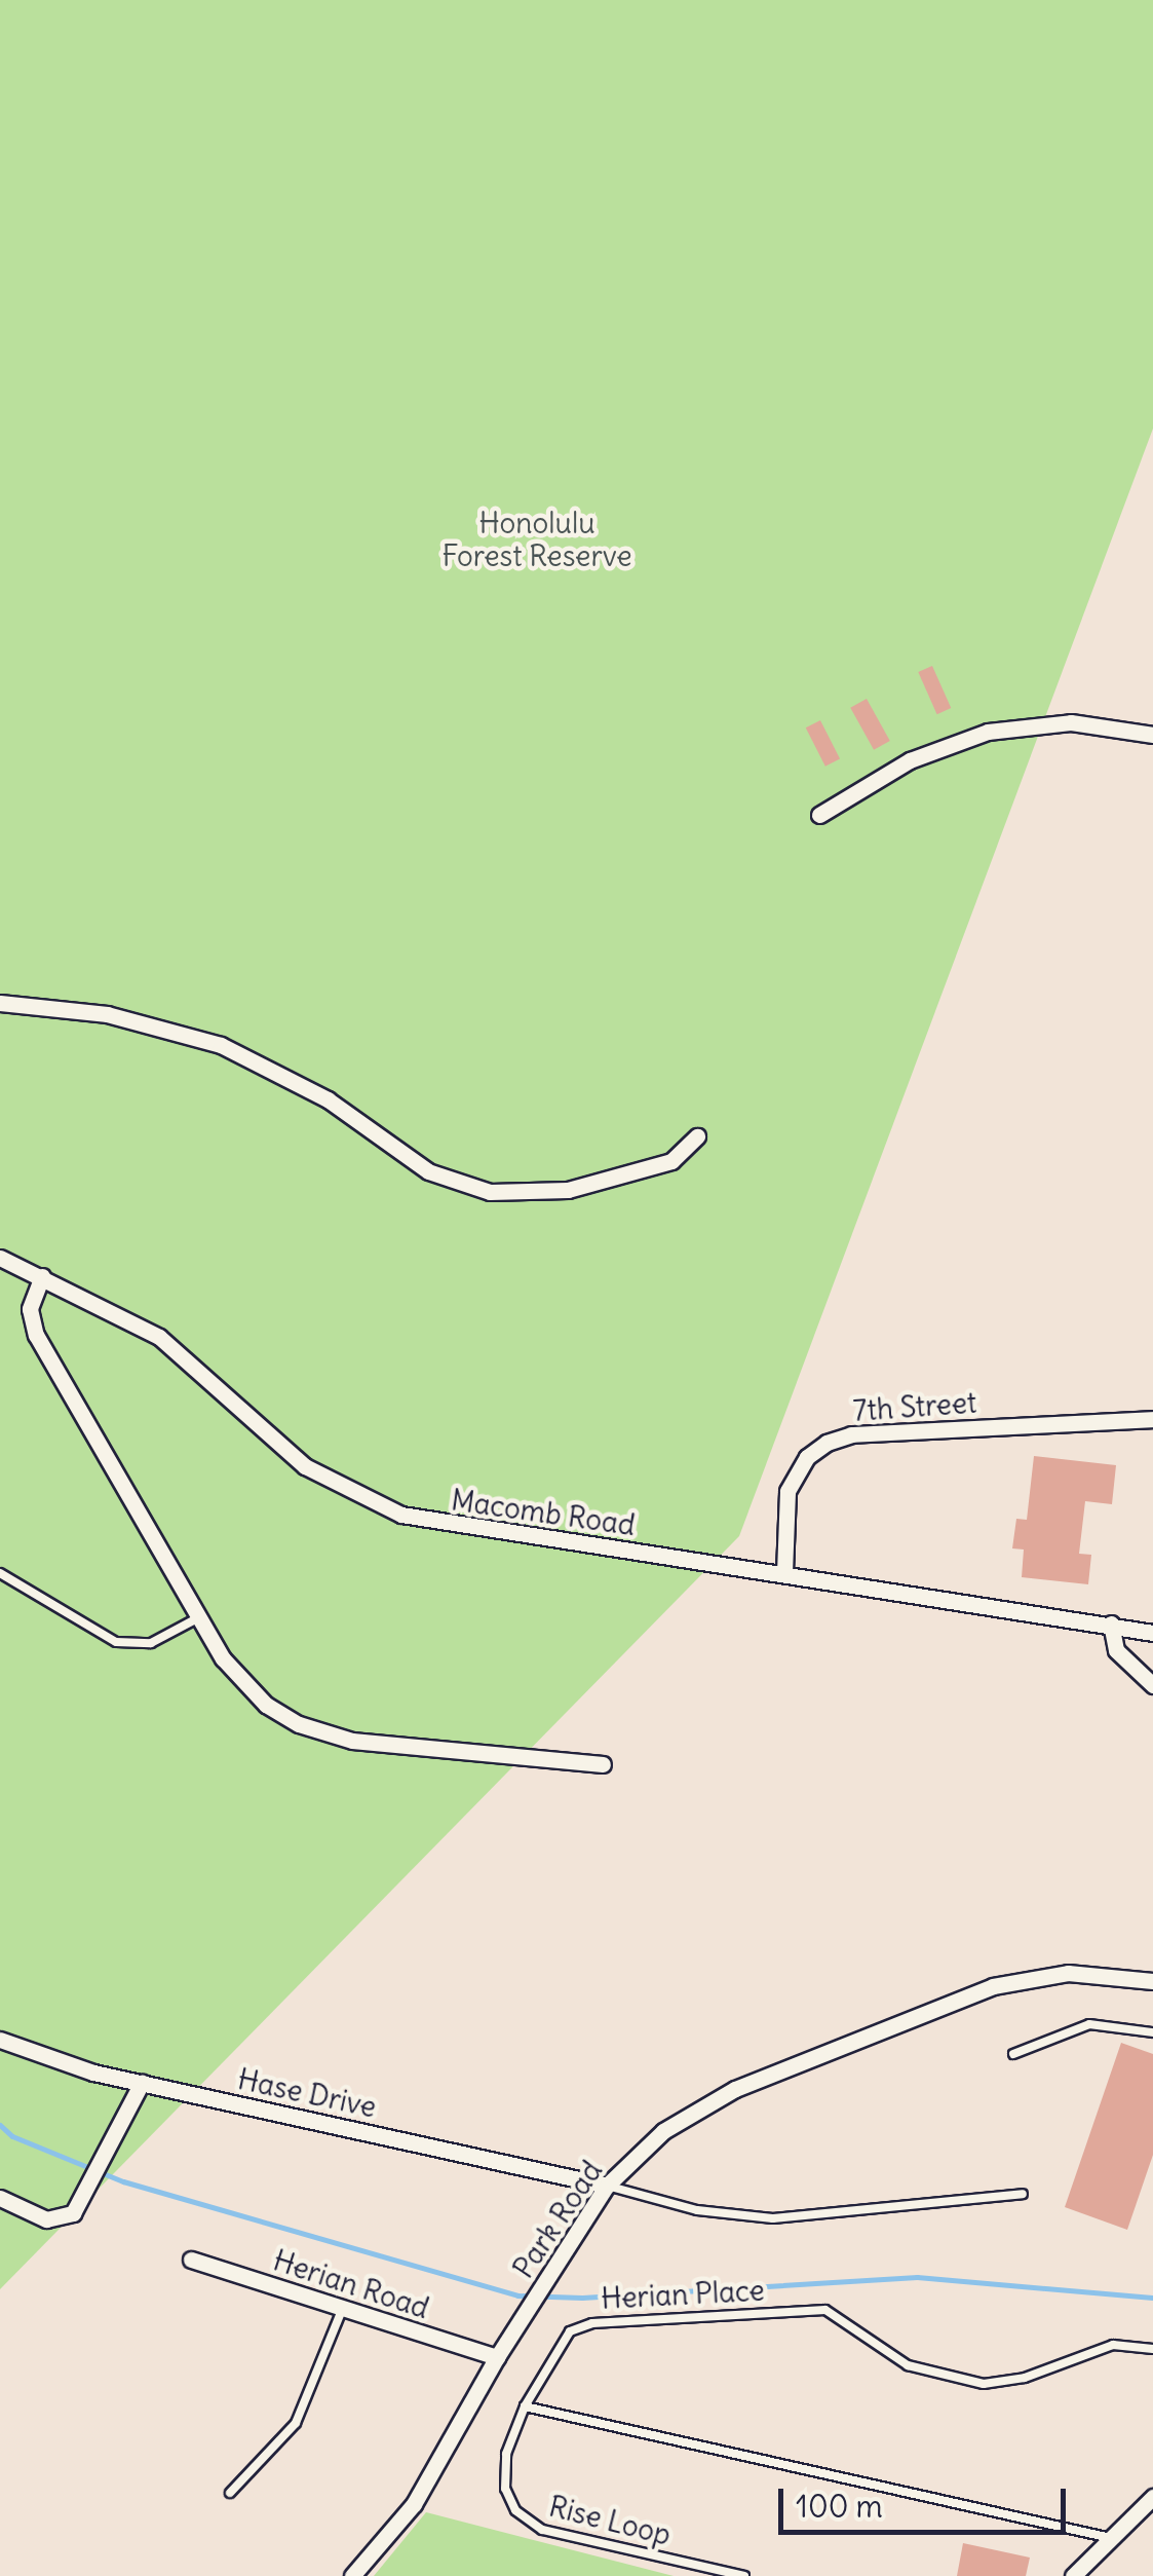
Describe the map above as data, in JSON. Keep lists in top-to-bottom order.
{
  "streets": {
    "street": [
      "7th Street",
      "Macomb Road",
      "Hase Drive",
      "Park Road",
      "Herian Road"
    ],
    "lane": ["Herian Place", "Rise Loop"]
  },
  "crossings": [
    ["7th Street", "Macomb Road"],
    ["Hase Drive", "Park Road"],
    ["Park Road", "Herian Road"],
    ["Herian Place", "Rise Loop"]
  ],
  "parks": ["Honolulu Forest Reserve"],
  "scale_bar": "100 m"
}
